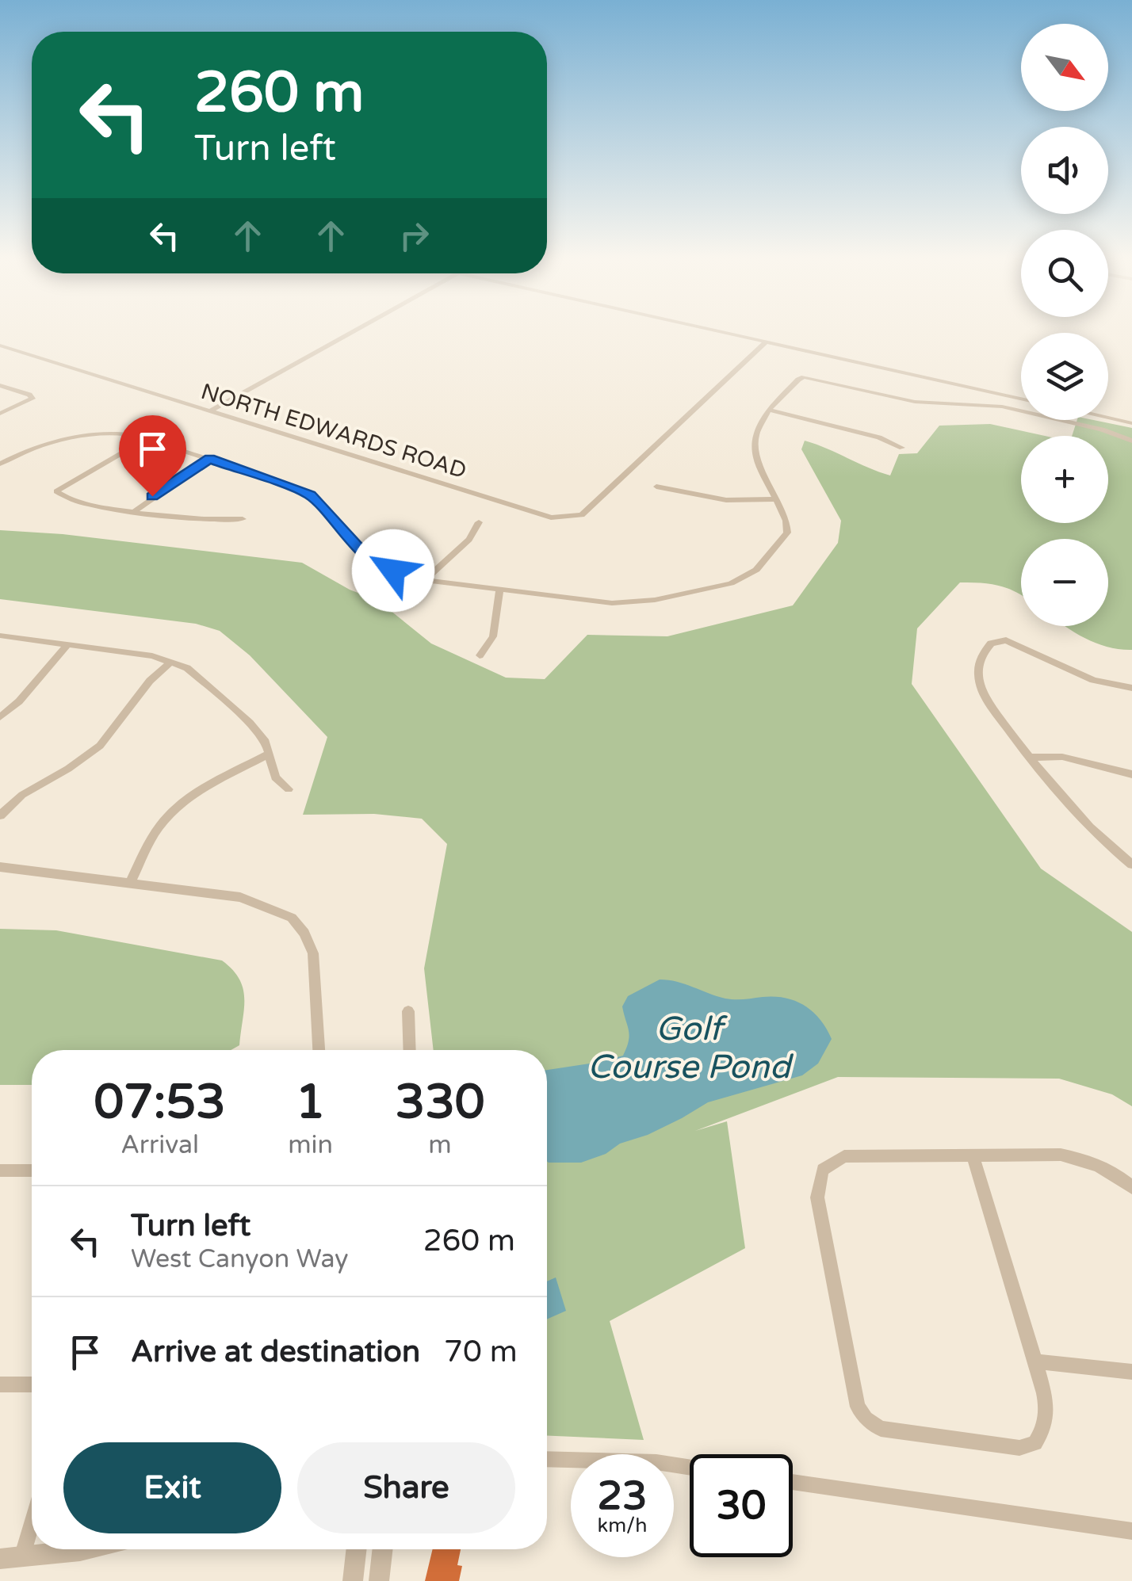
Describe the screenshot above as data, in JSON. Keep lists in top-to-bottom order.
{
  "streets": {
    "street": ["NORTH EDWARDS ROAD"]
  },
  "water": ["Golf Course Pond"],
  "north": "bottom right",
  "page": {
    "map_buttons": ["+", "−"],
    "turn": ["260 m", "Turn left"],
    "eta": [
      "07:53",
      "Arrival",
      "1",
      "min",
      "330",
      "m"
    ],
    "list": [
      {
        "name": "Turn left",
        "note": "West Canyon Way",
        "value": "260 m"
      },
      {
        "name": "Arrive at destination",
        "value": "70 m"
      }
    ],
    "buttons": ["Exit", "Share"],
    "speed": "23 km/h",
    "limit": "30"
  }
}
